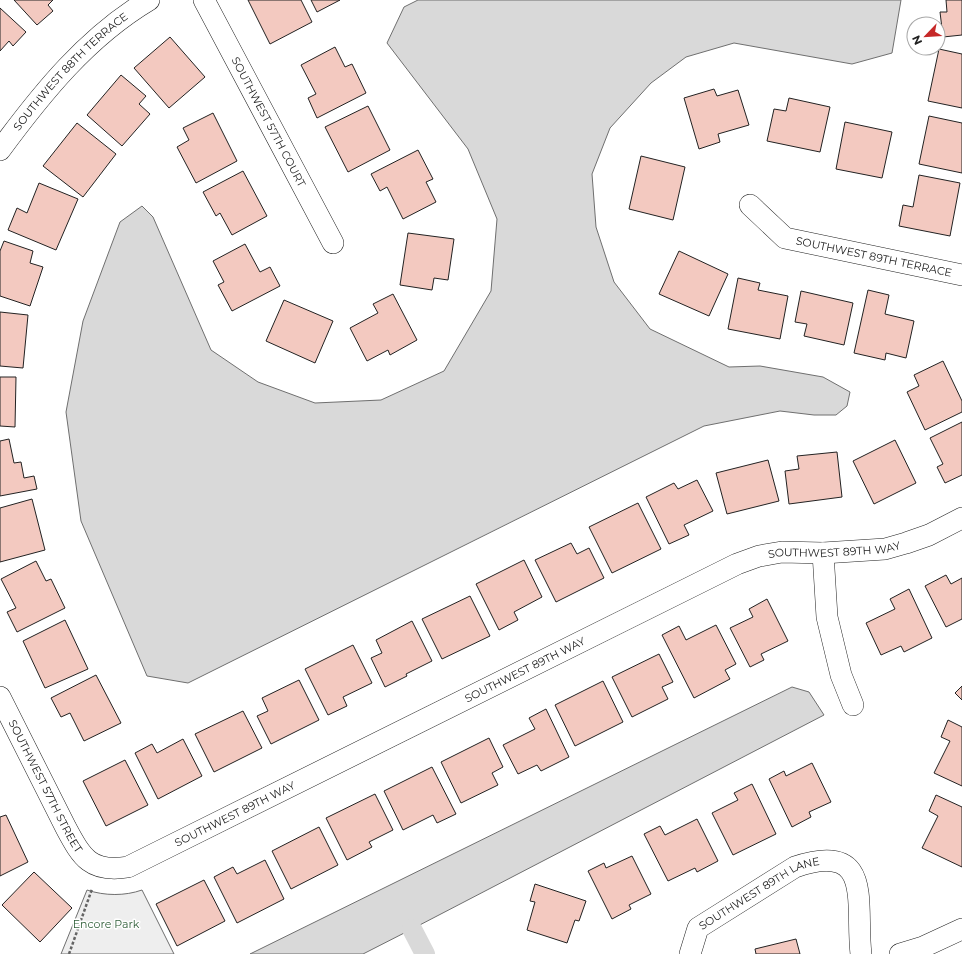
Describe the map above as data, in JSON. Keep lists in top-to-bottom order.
{
  "streets": {
    "street": [
      "SOUTHWEST 88TH TERRACE",
      "SOUTHWEST 57TH COURT",
      "SOUTHWEST 89TH TERRACE",
      "SOUTHWEST 89TH WAY",
      "SOUTHWEST 57TH STREET",
      "SOUTHWEST 89TH LANE"
    ]
  },
  "crossings": [
    ["SOUTHWEST 89TH WAY", "SOUTHWEST 57TH STREET"]
  ],
  "parks": ["Encore Park"],
  "north": "bottom left"
}
